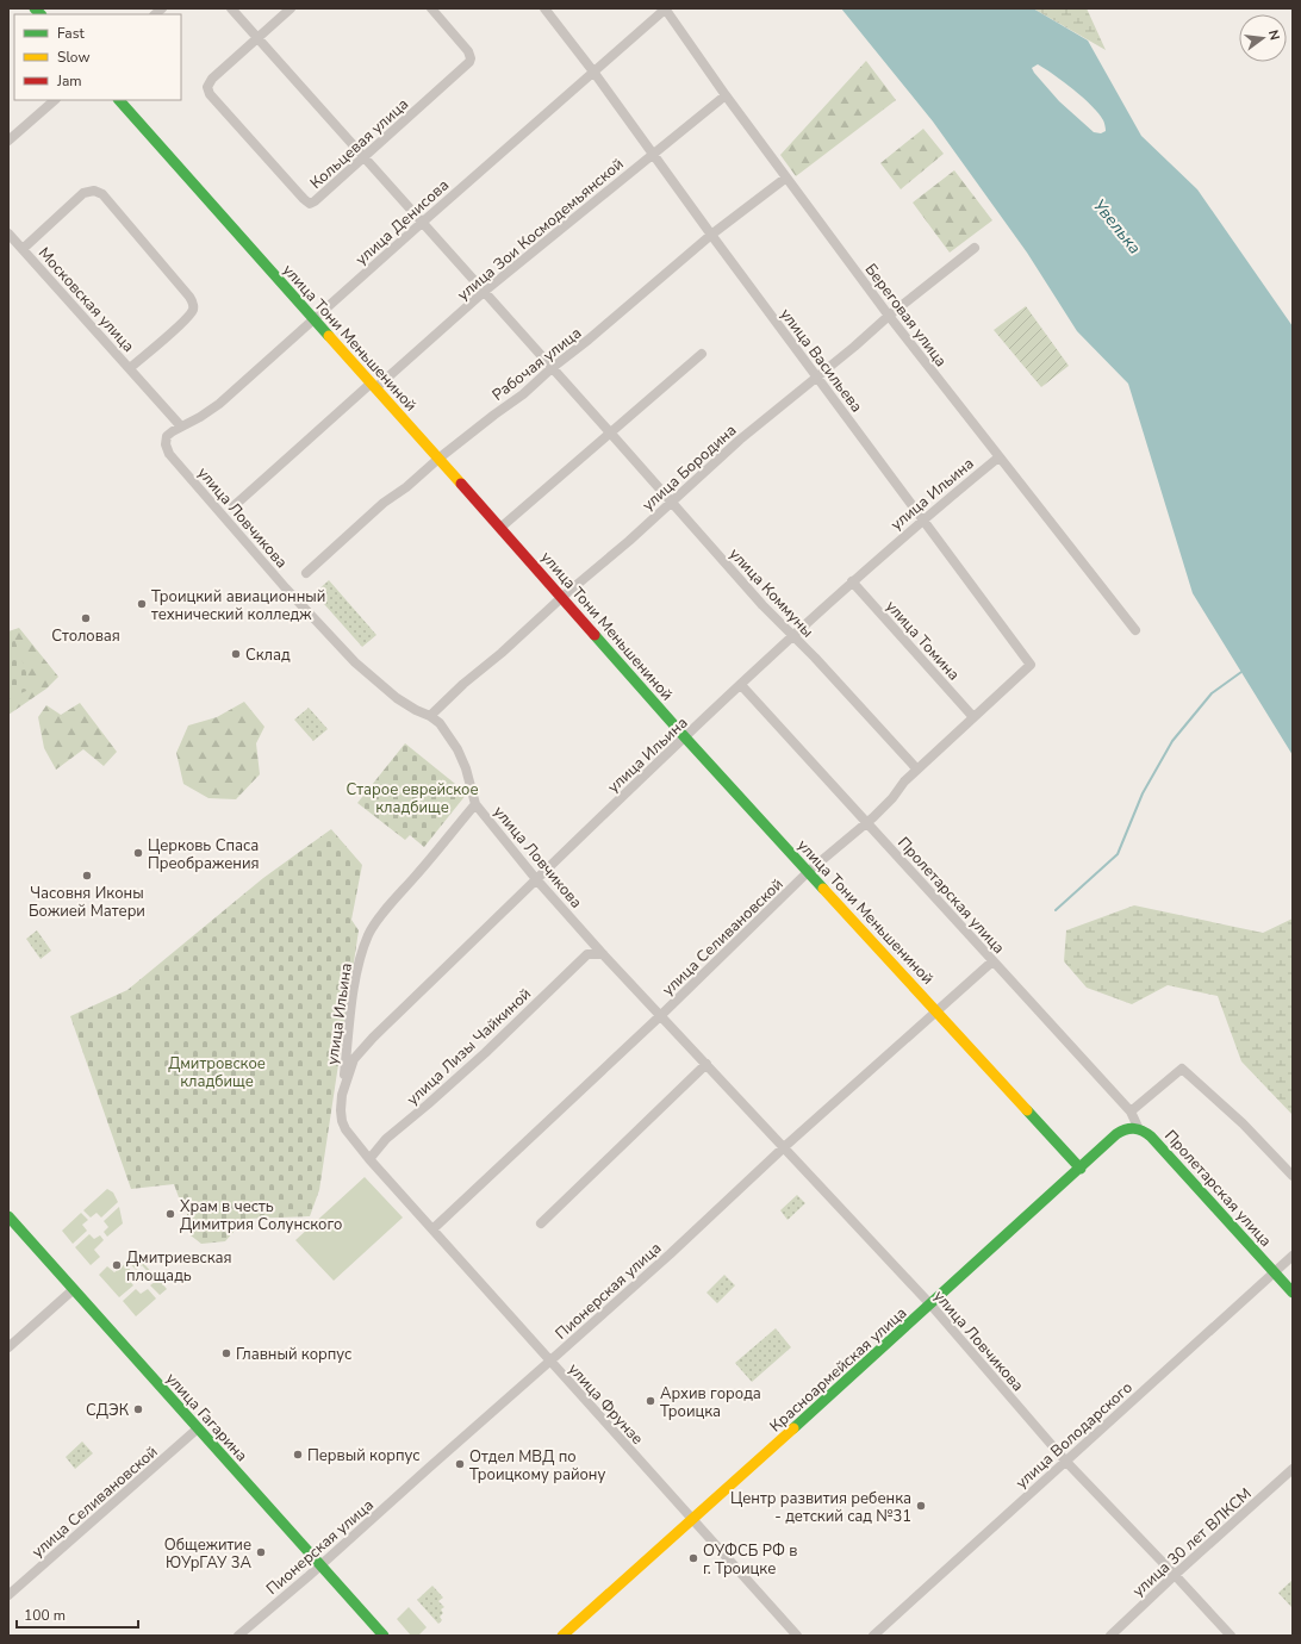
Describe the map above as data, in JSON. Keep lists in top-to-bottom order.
{
  "streets": {
    "street": [
      "Кольцевая улица",
      "улица Денисова",
      "улица Зои Космодемьянской",
      "Московская улица",
      "Береговая улица",
      "улица Тони Меньшениной",
      "улица Васильева",
      "Рабочая улица",
      "улица Бородина",
      "улица Ильина",
      "улица Ловчикова",
      "улица Коммуны",
      "улица Томина",
      "Пролетарская улица",
      "улица Селивановской",
      "улица Лизы Чайкиной",
      "Пионерская улица",
      "Красноармейская улица",
      "улица Фрунзе",
      "улица Гагарина",
      "улица Володарского",
      "улица 30 лет ВЛКСМ"
    ]
  },
  "crossings": [
    ["Кольцевая улица", "улица Коммуны"],
    ["улица Денисова", "Московская улица"],
    ["улица Денисова", "Береговая улица"],
    ["улица Денисова", "улица Тони Меньшениной"],
    ["улица Денисова", "улица Васильева"],
    ["улица Денисова", "улица Ловчикова"],
    ["улица Денисова", "улица Коммуны"],
    ["улица Зои Космодемьянской", "Береговая улица"],
    ["улица Зои Космодемьянской", "улица Тони Меньшениной"],
    ["улица Зои Космодемьянской", "улица Васильева"],
    ["улица Зои Космодемьянской", "улица Коммуны"],
    ["Береговая улица", "Рабочая улица"],
    ["Береговая улица", "улица Бородина"],
    ["Береговая улица", "улица Ильина"],
    ["улица Тони Меньшениной", "Рабочая улица"],
    ["улица Тони Меньшениной", "улица Бородина"],
    ["улица Тони Меньшениной", "улица Ильина"],
    ["улица Тони Меньшениной", "улица Селивановской"],
    ["улица Тони Меньшениной", "Пионерская улица"],
    ["улица Тони Меньшениной", "Красноармейская улица"],
    ["улица Васильева", "Рабочая улица"],
    ["улица Васильева", "улица Бородина"],
    ["улица Васильева", "улица Ильина"],
    ["улица Васильева", "улица Селивановской"],
    ["Рабочая улица", "улица Коммуны"],
    ["улица Бородина", "улица Ловчикова"],
    ["улица Бородина", "улица Коммуны"],
    ["улица Ильина", "улица Ловчикова"],
    ["улица Ильина", "улица Коммуны"],
    ["улица Ильина", "улица Томина"],
    ["улица Ильина", "Пролетарская улица"],
    ["улица Ильина", "улица Фрунзе"],
    ["улица Ловчикова", "улица Селивановской"],
    ["улица Ловчикова", "Пионерская улица"],
    ["улица Ловчикова", "Красноармейская улица"],
    ["улица Ловчикова", "улица Володарского"],
    ["улица Ловчикова", "улица 30 лет ВЛКСМ"],
    ["улица Коммуны", "улица Селивановской"],
    ["улица Томина", "улица Селивановской"],
    ["Пролетарская улица", "улица Селивановской"],
    ["Пролетарская улица", "Пионерская улица"],
    ["Пролетарская улица", "Красноармейская улица"],
    ["Пролетарская улица", "улица Володарского"],
    ["улица Селивановской", "улица Фрунзе"],
    ["улица Селивановской", "улица Гагарина"],
    ["улица Лизы Чайкиной", "улица Фрунзе"],
    ["Пионерская улица", "улица Фрунзе"],
    ["Пионерская улица", "улица Гагарина"],
    ["Красноармейская улица", "улица Фрунзе"]
  ],
  "water": ["Увелька"],
  "parks": ["Старое еврейское кладбище", "Дмитровское кладбище"],
  "places": [
    "Троицкий авиационный технический колледж",
    "Столовая",
    "Склад",
    "Церковь Спаса Преображения",
    "Часовня Иконы Божией Матери",
    "Храм в честь Димитрия Солунского",
    "Дмитриевская площадь",
    "Главный корпус",
    "Архив города Троицка",
    "СДЭК",
    "Первый корпус",
    "Отдел МВД по Троицкому району",
    "Центр развития ребенка - детский сад №31",
    "Общежитие ЮУрГАУ 3А",
    "ОУФСБ РФ в г. Троицке"
  ],
  "legend": ["Fast", "Slow", "Jam"],
  "scale_bar": "100 m",
  "north": "right"
}
